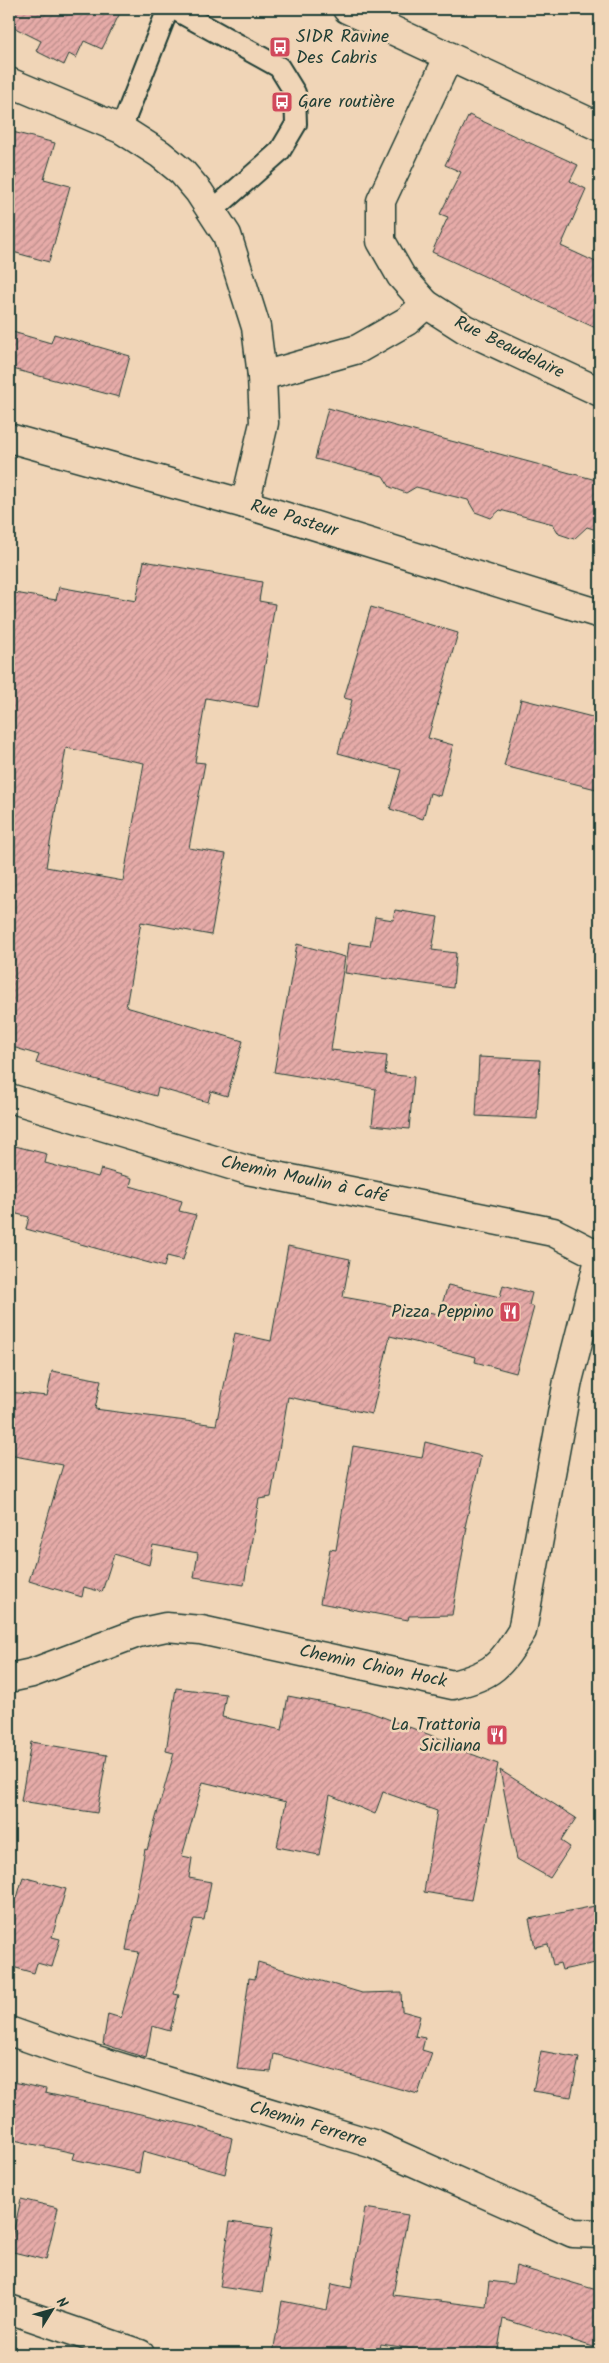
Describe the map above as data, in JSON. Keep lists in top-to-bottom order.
{
  "streets": {
    "street": [
      "Rue Beaudelaire",
      "Rue Pasteur",
      "Chemin Moulin à Café",
      "Chemin Chion Hock",
      "Chemin Ferrerre"
    ]
  },
  "crossings": [
    ["Chemin Moulin à Café", "Chemin Chion Hock"]
  ],
  "places": {
    "bus stop": ["SIDR Ravine Des Cabris", "Gare routière"],
    "restaurant": ["Pizza Peppino", "La Trattoria Siciliana"]
  },
  "north": "top right"
}
